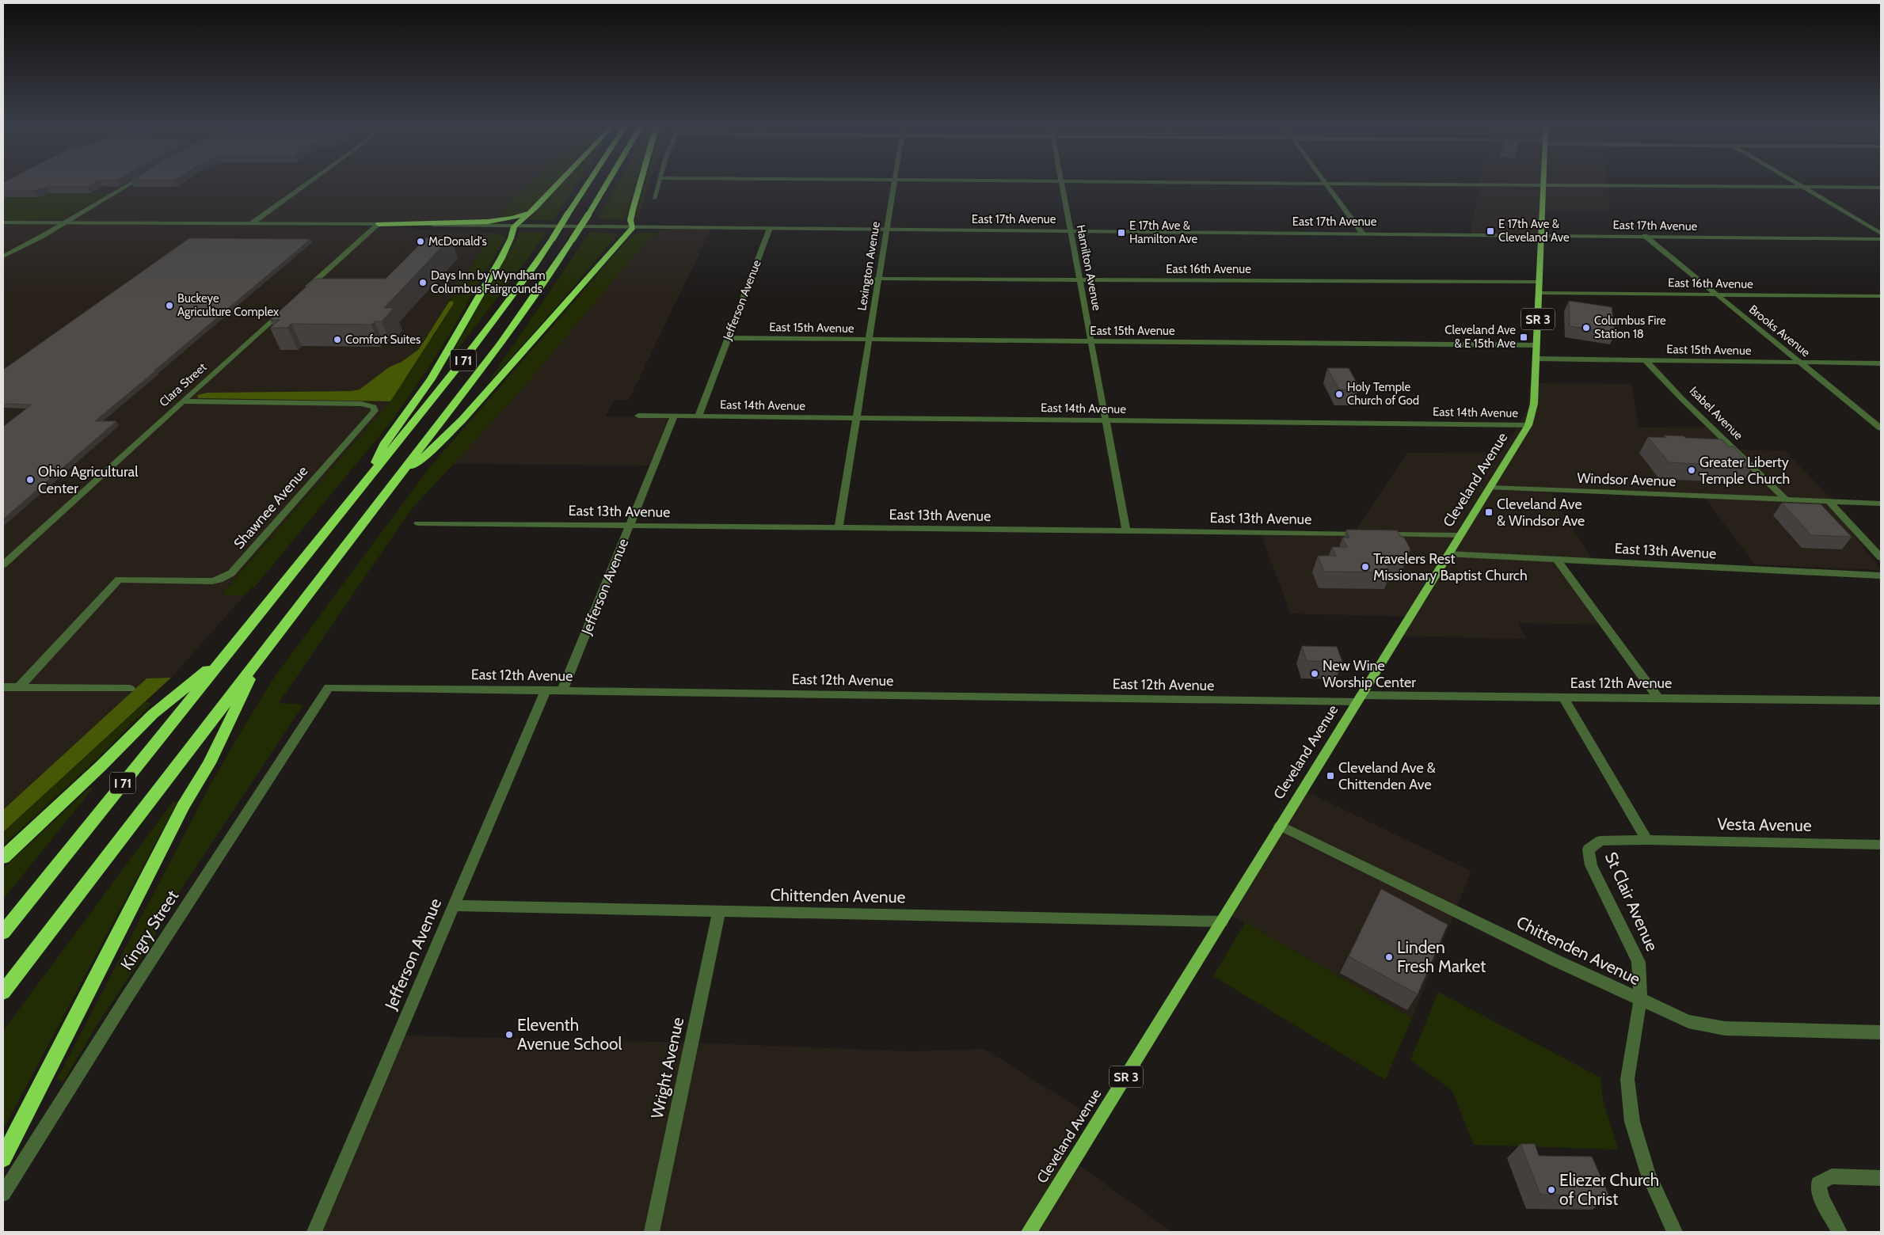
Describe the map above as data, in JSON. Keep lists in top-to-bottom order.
{
  "streets": {
    "highway": ["I 71"],
    "main road": ["SR 3", "Cleveland Avenue"],
    "street": [
      "East 17th Avenue",
      "Lexington Avenue",
      "Hamilton Avenue",
      "East 16th Avenue",
      "Jefferson Avenue",
      "East 15th Avenue",
      "Brooks Avenue",
      "Clara Street",
      "East 14th Avenue",
      "Isabel Avenue",
      "Windsor Avenue",
      "Shawnee Avenue",
      "East 13th Avenue",
      "East 12th Avenue",
      "Vesta Avenue",
      "Chittenden Avenue",
      "St Clair Avenue",
      "Kingry Street",
      "Wright Avenue"
    ]
  },
  "crossings": [
    ["East 17th Avenue", "Lexington Avenue"],
    ["East 17th Avenue", "Hamilton Avenue"],
    ["East 17th Avenue", "Jefferson Avenue"],
    ["East 17th Avenue", "Brooks Avenue"],
    ["East 17th Avenue", "Cleveland Avenue"],
    ["Lexington Avenue", "East 16th Avenue"],
    ["Lexington Avenue", "East 15th Avenue"],
    ["Lexington Avenue", "East 14th Avenue"],
    ["Lexington Avenue", "East 13th Avenue"],
    ["Hamilton Avenue", "East 16th Avenue"],
    ["Hamilton Avenue", "East 15th Avenue"],
    ["Hamilton Avenue", "East 14th Avenue"],
    ["Hamilton Avenue", "East 13th Avenue"],
    ["East 16th Avenue", "Brooks Avenue"],
    ["East 16th Avenue", "Cleveland Avenue"],
    ["Jefferson Avenue", "East 15th Avenue"],
    ["Jefferson Avenue", "East 14th Avenue"],
    ["Jefferson Avenue", "East 13th Avenue"],
    ["Jefferson Avenue", "East 12th Avenue"],
    ["Jefferson Avenue", "Chittenden Avenue"],
    ["East 15th Avenue", "Brooks Avenue"],
    ["East 15th Avenue", "Isabel Avenue"],
    ["East 15th Avenue", "Cleveland Avenue"],
    ["Clara Street", "Shawnee Avenue"],
    ["East 14th Avenue", "Cleveland Avenue"],
    ["Isabel Avenue", "Windsor Avenue"],
    ["Cleveland Avenue", "Windsor Avenue"],
    ["Cleveland Avenue", "East 13th Avenue"],
    ["Cleveland Avenue", "East 12th Avenue"],
    ["Cleveland Avenue", "Chittenden Avenue"],
    ["East 12th Avenue", "Kingry Street"],
    ["Vesta Avenue", "St Clair Avenue"],
    ["Chittenden Avenue", "St Clair Avenue"],
    ["Chittenden Avenue", "Wright Avenue"]
  ],
  "places": {
    "transit": [
      "E 17th Ave & Cleveland Ave",
      "E 17th Ave & Hamilton Ave",
      "Cleveland Ave & E 15th Ave",
      "Cleveland Ave & Windsor Ave",
      "Cleveland Ave & Chittenden Ave"
    ],
    "other": [
      "McDonald's",
      "Days Inn by Wyndham Columbus Fairgrounds",
      "Buckeye Agriculture Complex",
      "Columbus Fire Station 18",
      "Comfort Suites",
      "Holy Temple Church of God",
      "Greater Liberty Temple Church",
      "Ohio Agricultural Center",
      "Travelers Rest Missionary Baptist Church",
      "New Wine Worship Center",
      "Linden Fresh Market",
      "Eleventh Avenue School",
      "Eliezer Church of Christ"
    ]
  }
}
